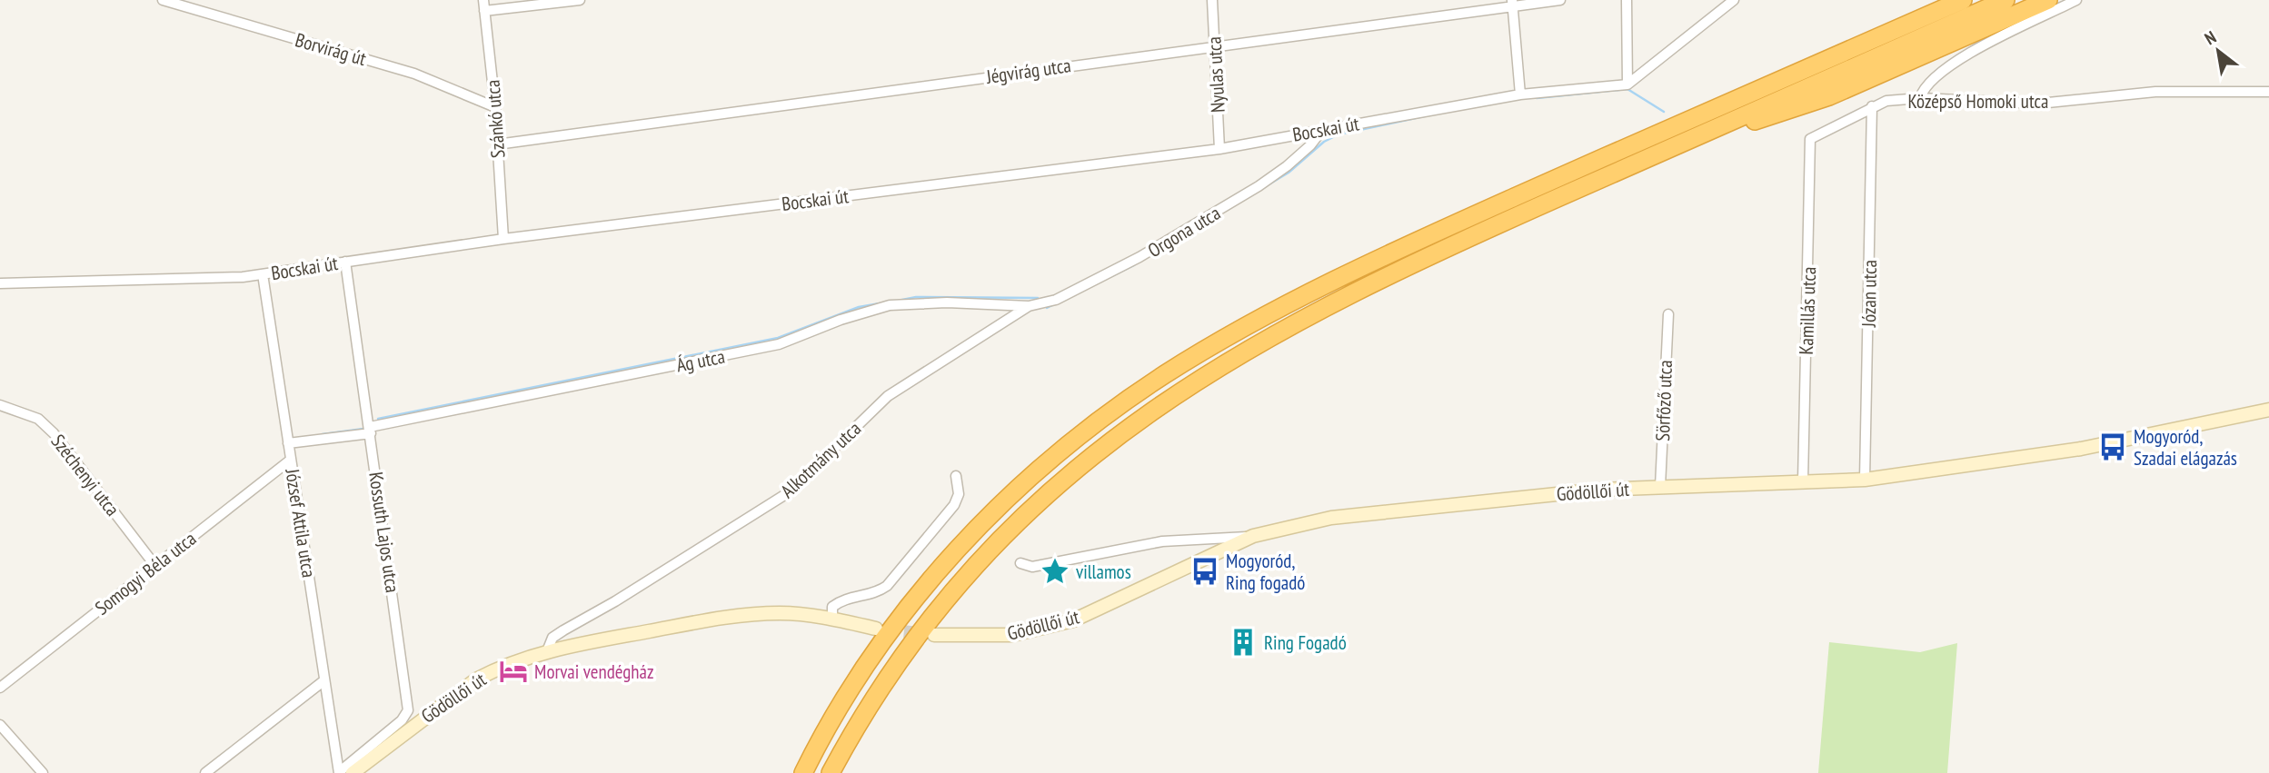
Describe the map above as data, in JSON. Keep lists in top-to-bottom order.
{
  "streets": {
    "main road": ["Gödöllői út"],
    "street": [
      "Borvirág út",
      "Jégvirág utca",
      "Nyulas utca",
      "Középső Homoki utca",
      "Szánkó utca",
      "Bocskai út",
      "Orgona utca",
      "Józan utca",
      "Kamillás utca",
      "Ág utca",
      "Sörfőző utca",
      "Alkotmány utca",
      "Széchenyi utca",
      "József Attila utca",
      "Kossuth Lajos utca",
      "Somogyi Béla utca"
    ]
  },
  "crossings": [
    ["Borvirág út", "Szánkó utca"],
    ["Jégvirág utca", "Nyulas utca"],
    ["Jégvirág utca", "Szánkó utca"],
    ["Nyulas utca", "Bocskai út"],
    ["Középső Homoki utca", "Józan utca"],
    ["Középső Homoki utca", "Kamillás utca"],
    ["Szánkó utca", "Bocskai út"],
    ["Bocskai út", "Orgona utca"],
    ["Bocskai út", "József Attila utca"],
    ["Bocskai út", "Kossuth Lajos utca"],
    ["Orgona utca", "Ág utca"],
    ["Orgona utca", "Alkotmány utca"],
    ["Józan utca", "Gödöllői út"],
    ["Kamillás utca", "Gödöllői út"],
    ["Ág utca", "Alkotmány utca"],
    ["Ág utca", "József Attila utca"],
    ["Ág utca", "Kossuth Lajos utca"],
    ["Sörfőző utca", "Gödöllői út"],
    ["Alkotmány utca", "Gödöllői út"],
    ["Széchenyi utca", "Somogyi Béla utca"],
    ["József Attila utca", "Kossuth Lajos utca"],
    ["József Attila utca", "Somogyi Béla utca"]
  ],
  "places": {
    "bus stop": ["Mogyoród, Szadai elágazás", "Mogyoród, Ring fogadó"],
    "place": ["villamos"],
    "building": ["Ring Fogadó"],
    "hotel": ["Morvai vendégház"]
  },
  "north": "top left"
}
